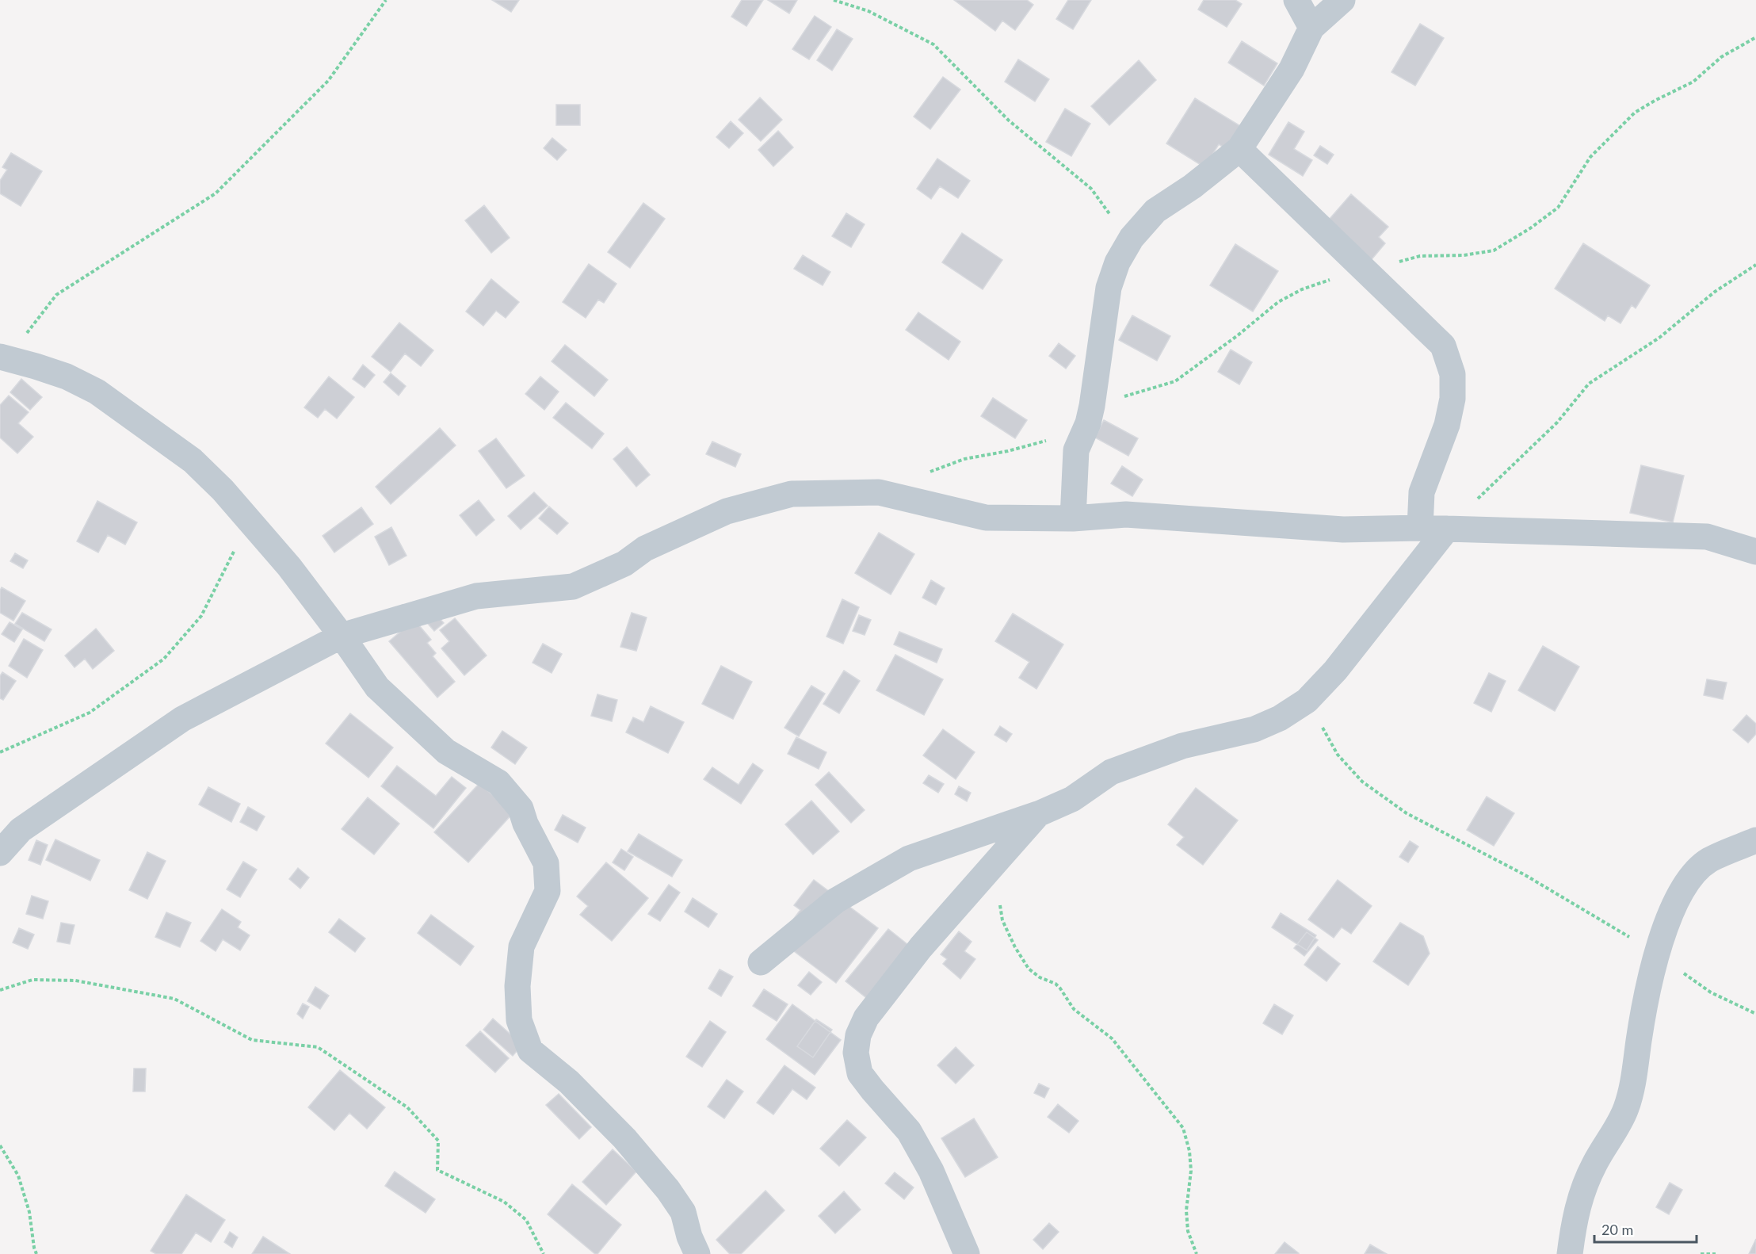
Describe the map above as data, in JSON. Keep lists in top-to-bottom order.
{
  "scale_bar": "20 m"
}
